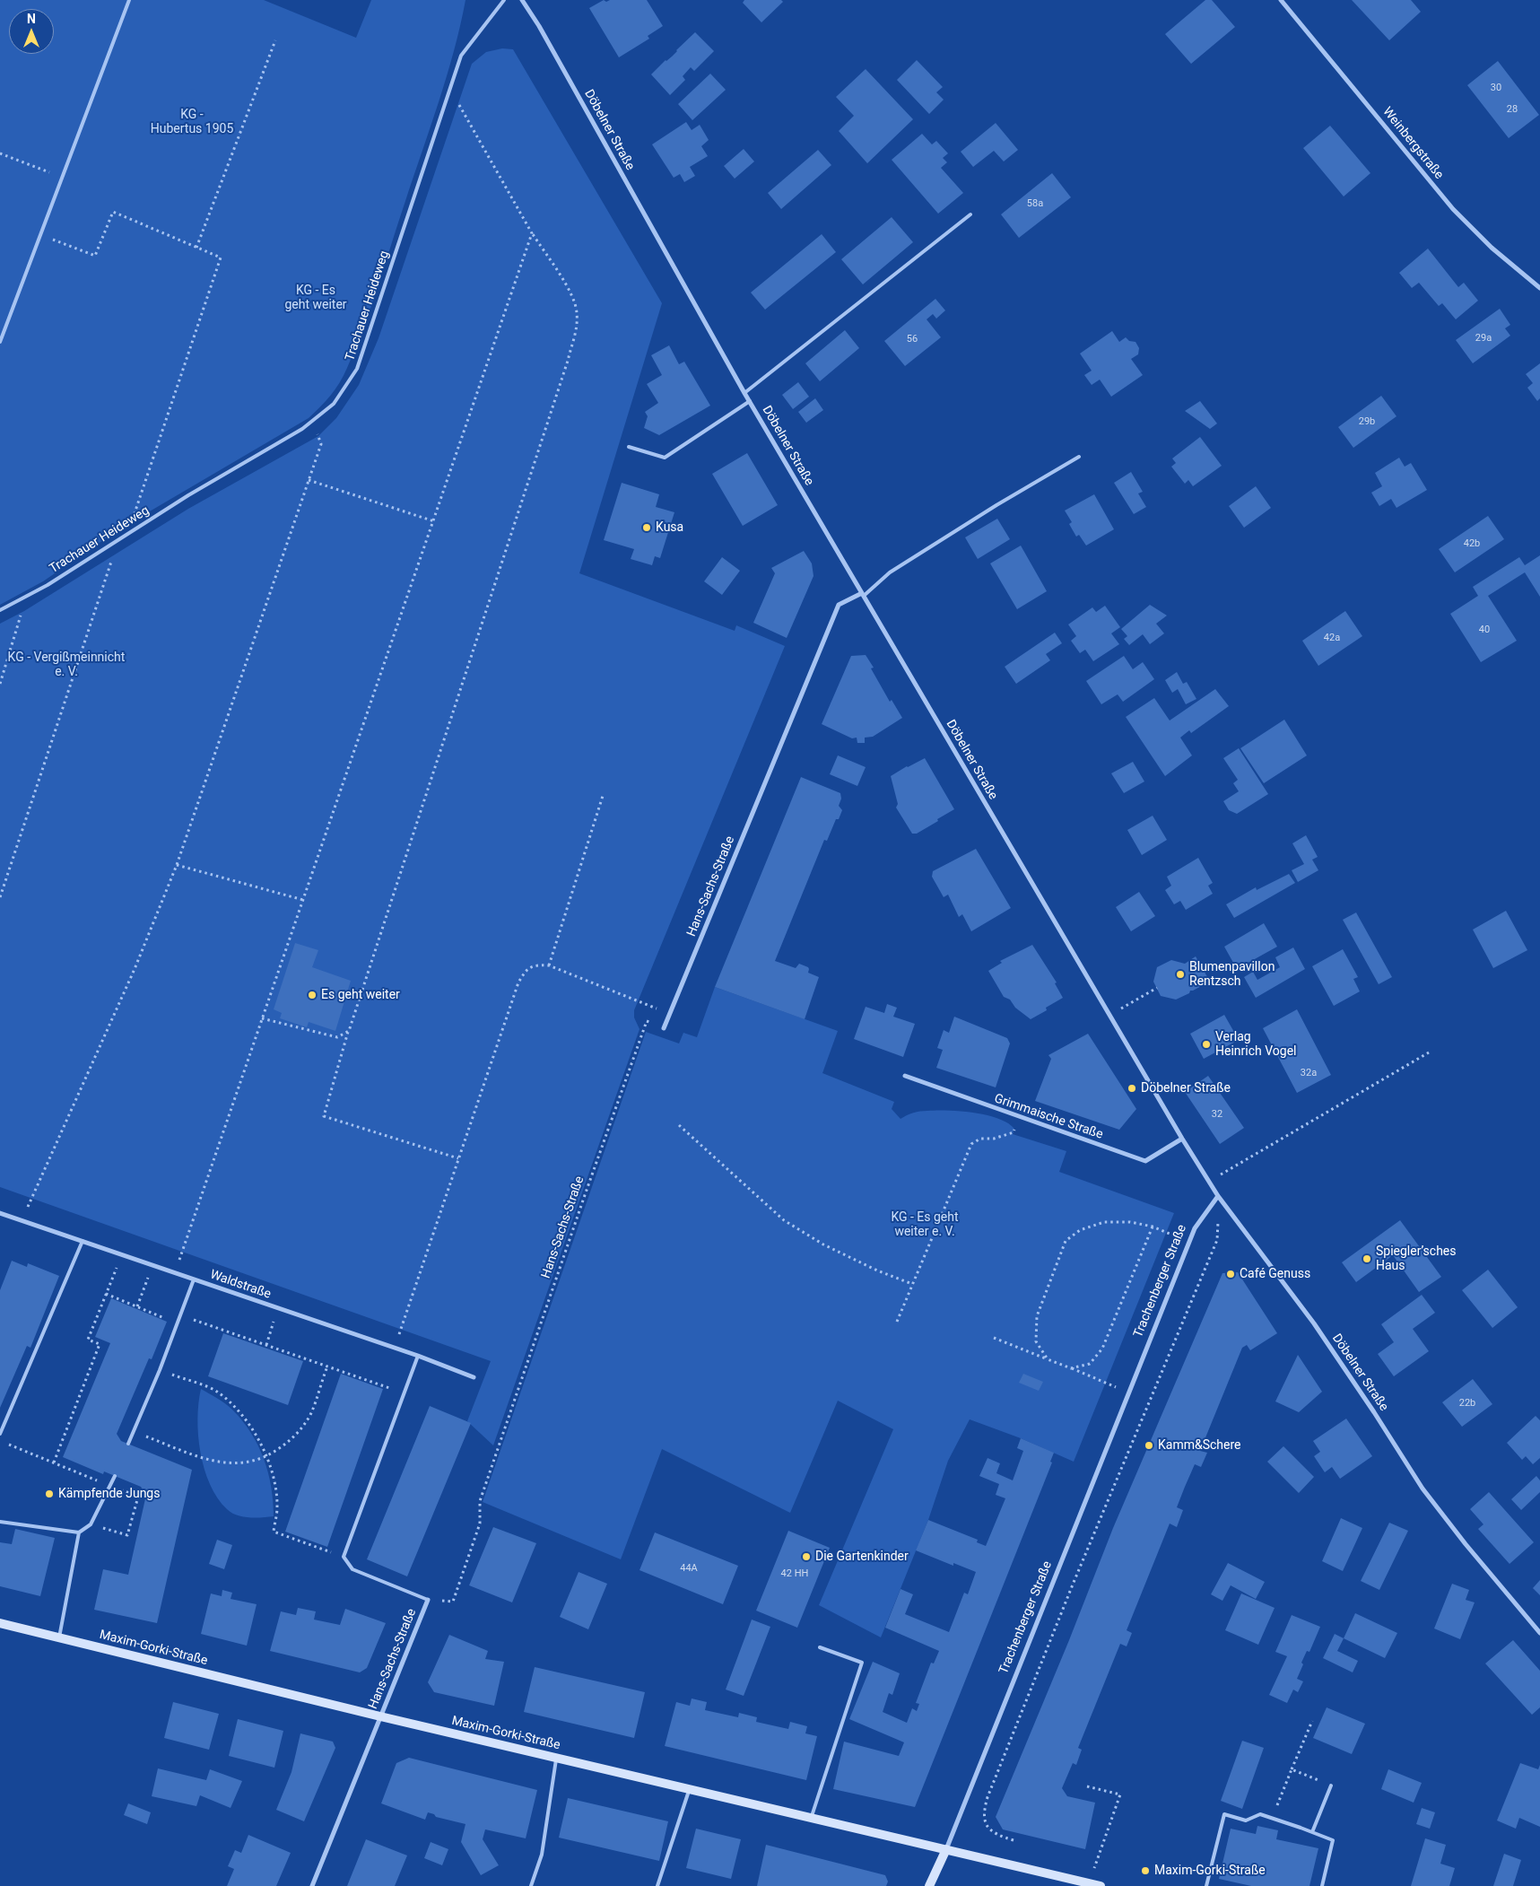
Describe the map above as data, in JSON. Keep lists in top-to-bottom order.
{
  "streets": {
    "street": [
      "Döbelner Straße",
      "Weinbergstraße",
      "Hans-Sachs-Straße",
      "Grimmaische Straße",
      "Trachenberger Straße",
      "Waldstraße",
      "Maxim-Gorki-Straße"
    ],
    "lane": ["Trachauer Heideweg"]
  },
  "crossings": [
    ["Döbelner Straße", "Hans-Sachs-Straße"],
    ["Döbelner Straße", "Grimmaische Straße"],
    ["Döbelner Straße", "Trachenberger Straße"],
    ["Hans-Sachs-Straße", "Maxim-Gorki-Straße"],
    ["Trachenberger Straße", "Maxim-Gorki-Straße"]
  ],
  "parks": [
    "KG - Hubertus 1905",
    "KG - Es geht weiter",
    "KG - Vergißmeinnicht e. V.",
    "KG - Es geht weiter e. V."
  ],
  "places": [
    "Kusa",
    "Blumenpavillon Rentzsch",
    "Es geht weiter",
    "Verlag Heinrich Vogel",
    "Döbelner Straße",
    "Spiegler’sches Haus",
    "Café Genuss",
    "Kamm&Schere",
    "Kämpfende Jungs",
    "Die Gartenkinder",
    "Maxim-Gorki-Straße"
  ],
  "house_numbers": [
    "30",
    "28",
    "58a",
    "29a",
    "56",
    "29b",
    "42b",
    "40",
    "42a",
    "32a",
    "32",
    "22b",
    "44A",
    "42 HH"
  ],
  "north": "top"
}
